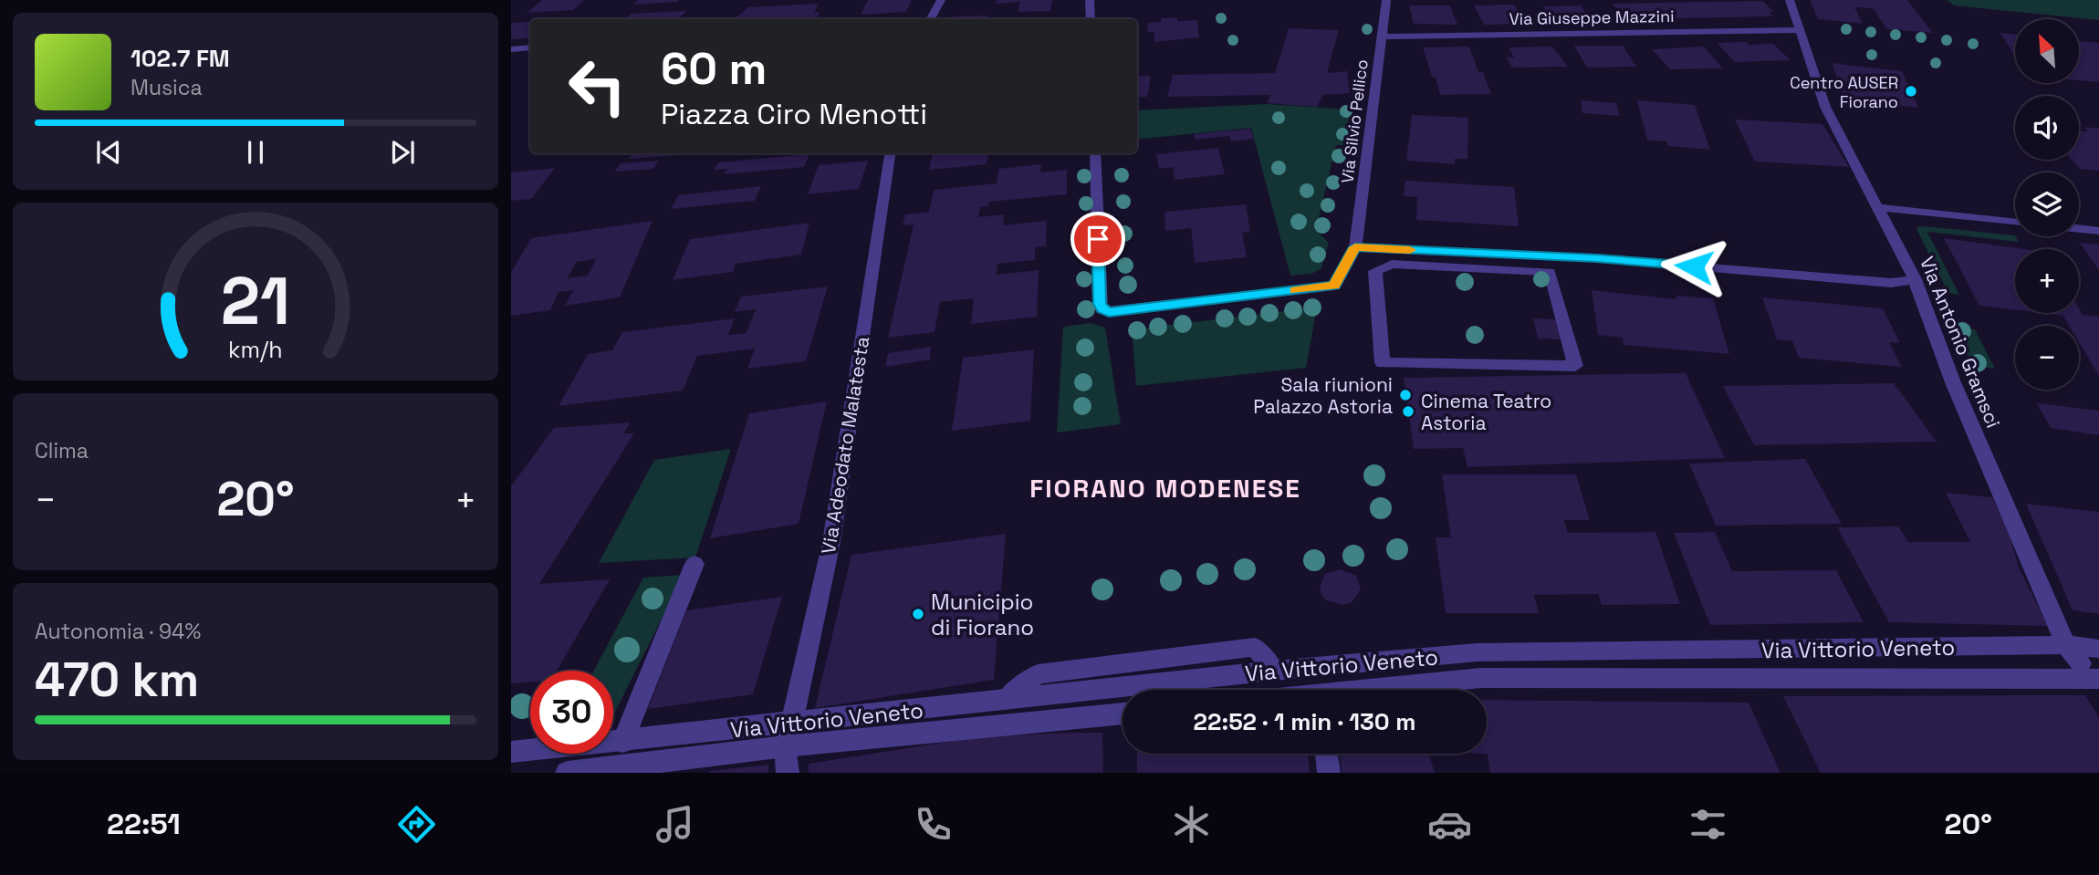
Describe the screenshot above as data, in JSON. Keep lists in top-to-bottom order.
{
  "streets": {
    "street": [
      "Via Giuseppe Mazzini",
      "Via Silvio Pellico",
      "Via Antonio Gramsci",
      "Via Adeodato Malatesta",
      "Via Vittorio Veneto"
    ]
  },
  "crossings": [
    ["Via Giuseppe Mazzini", "Via Silvio Pellico"],
    ["Via Giuseppe Mazzini", "Via Antonio Gramsci"],
    ["Via Antonio Gramsci", "Via Vittorio Veneto"],
    ["Via Adeodato Malatesta", "Via Vittorio Veneto"]
  ],
  "districts": ["FIORANO MODENESE"],
  "places": [
    "Centro AUSER Fiorano",
    "Sala riunioni Palazzo Astoria",
    "Cinema Teatro Astoria",
    "Municipio di Fiorano"
  ],
  "north": "top left",
  "page": {
    "map_buttons": ["+", "−"],
    "turn": ["60 m", "Piazza Ciro Menotti"],
    "song": ["102.7 FM", "Musica"],
    "tile": [
      "Clima",
      ["Autonomia · 94%", "470 km"]
    ],
    "heat": ["−", "20°", "+"],
    "limit": "30",
    "trip": "22:52 · 1 min · 130 m",
    "tabs": ["22:51", "20°"],
    "gauge": ["21", "km/h"]
  }
}
